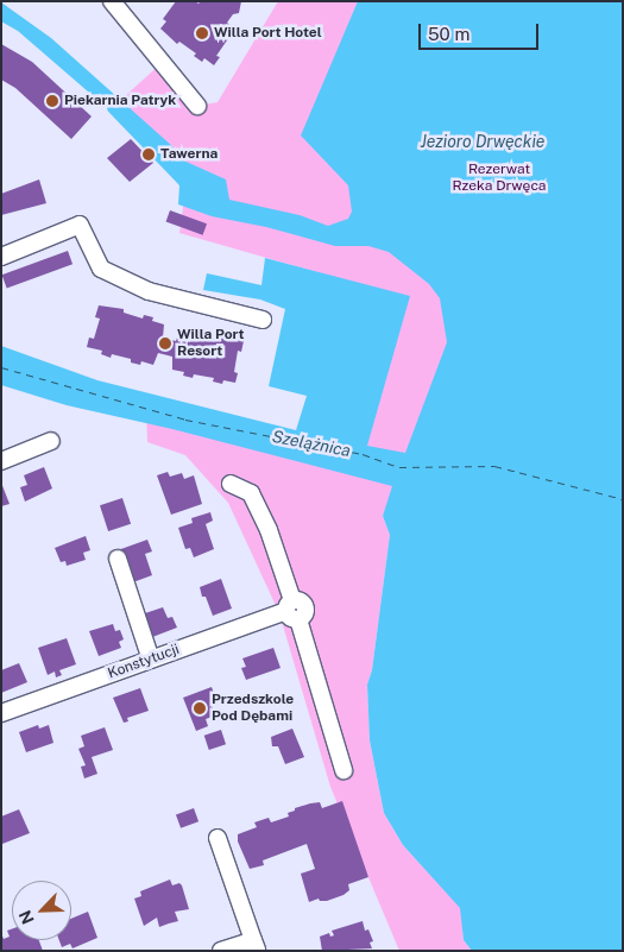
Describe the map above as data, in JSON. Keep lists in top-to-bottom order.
{
  "streets": {
    "street": ["Konstytucji"]
  },
  "water": ["Jezioro Drwęckie", "Szelążnica"],
  "parks": ["Rezerwat Rzeka Drwęca"],
  "places": [
    "Willa Port Hotel",
    "Piekarnia Patryk",
    "Tawerna",
    "Willa Port Resort",
    "Przedszkole Pod Dębami"
  ],
  "scale_bar": "50 m",
  "north": "bottom left"
}
